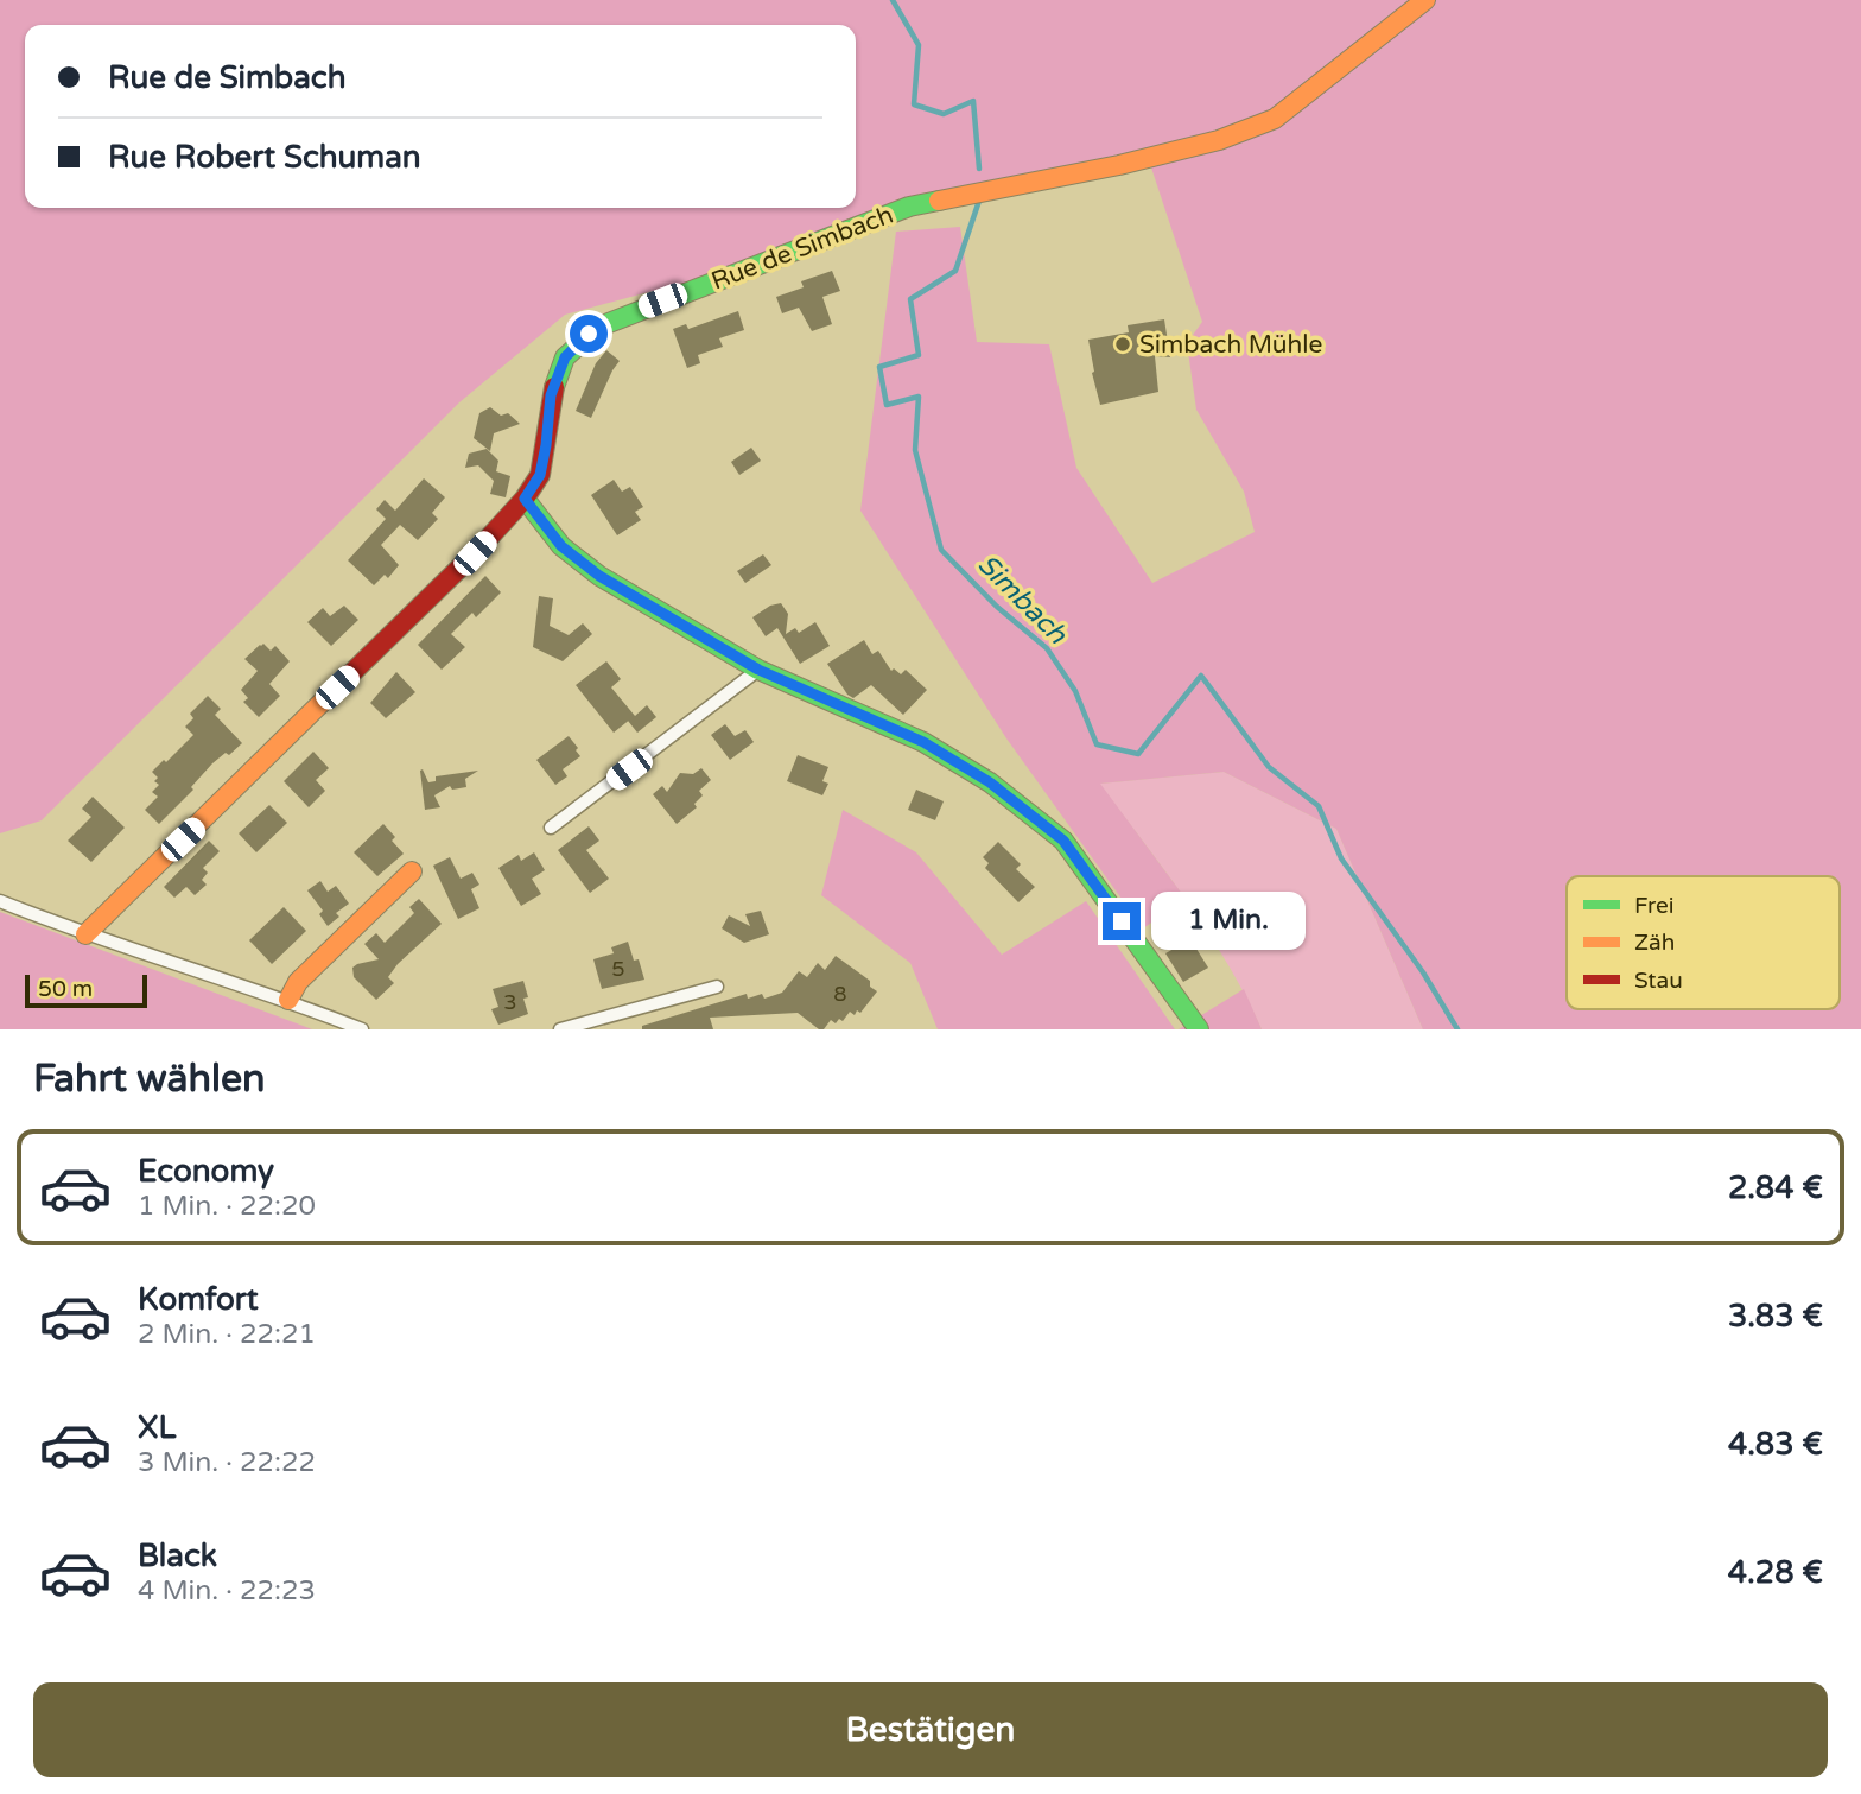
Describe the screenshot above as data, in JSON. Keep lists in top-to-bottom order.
{
  "streets": {
    "street": ["Rue de Simbach"]
  },
  "water": ["Simbach"],
  "places": ["Simbach Mühle"],
  "house_numbers": ["5", "8", "3"],
  "legend": ["Frei", "Zäh", "Stau"],
  "scale_bar": "50 m",
  "page": {
    "banner": ["Rue de Simbach", "Rue Robert Schuman"],
    "bubble": "1 Min.",
    "scale": "50 m",
    "heading": "Fahrt wählen",
    "list": [
      {
        "name": "Economy",
        "note": "1 Min. · 22:20",
        "value": "2.84 €"
      },
      {
        "name": "Komfort",
        "note": "2 Min. · 22:21",
        "value": "3.83 €"
      },
      {
        "name": "XL",
        "note": "3 Min. · 22:22",
        "value": "4.83 €"
      },
      {
        "name": "Black",
        "note": "4 Min. · 22:23",
        "value": "4.28 €"
      }
    ],
    "buttons": "Bestätigen"
  }
}
